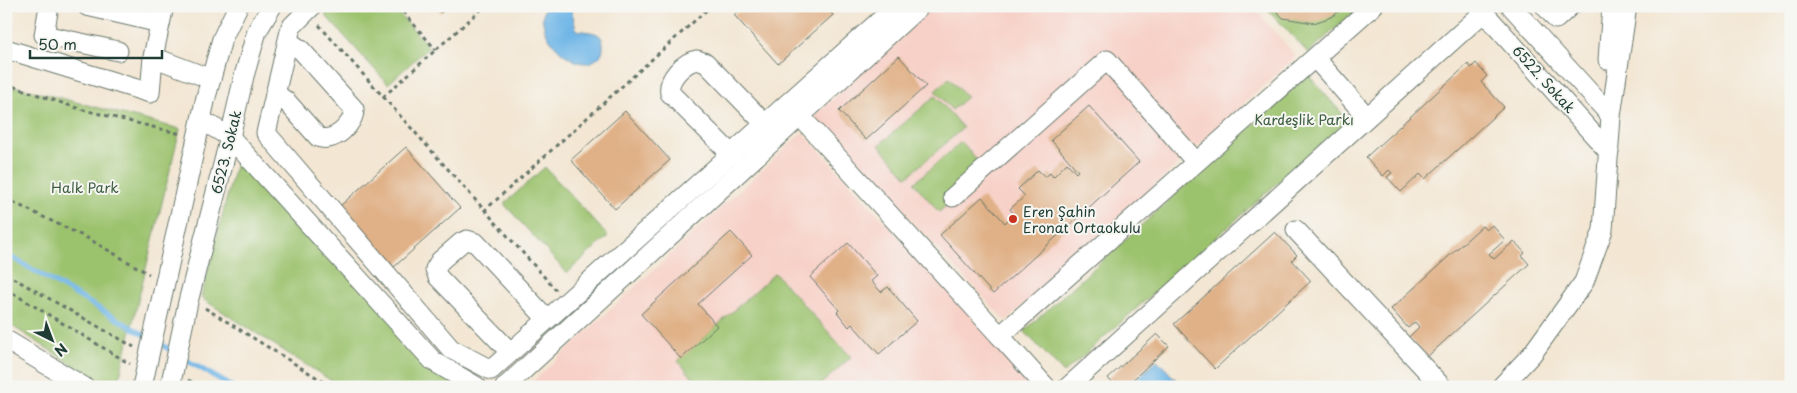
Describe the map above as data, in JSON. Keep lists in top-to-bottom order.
{
  "streets": {
    "street": ["6522. Sokak", "6523. Sokak"]
  },
  "parks": ["Kardeşlik Parkı", "Halk Park"],
  "places": ["Eren Şahin Eronat Ortaokulu"],
  "scale_bar": "50 m",
  "north": "bottom right"
}
